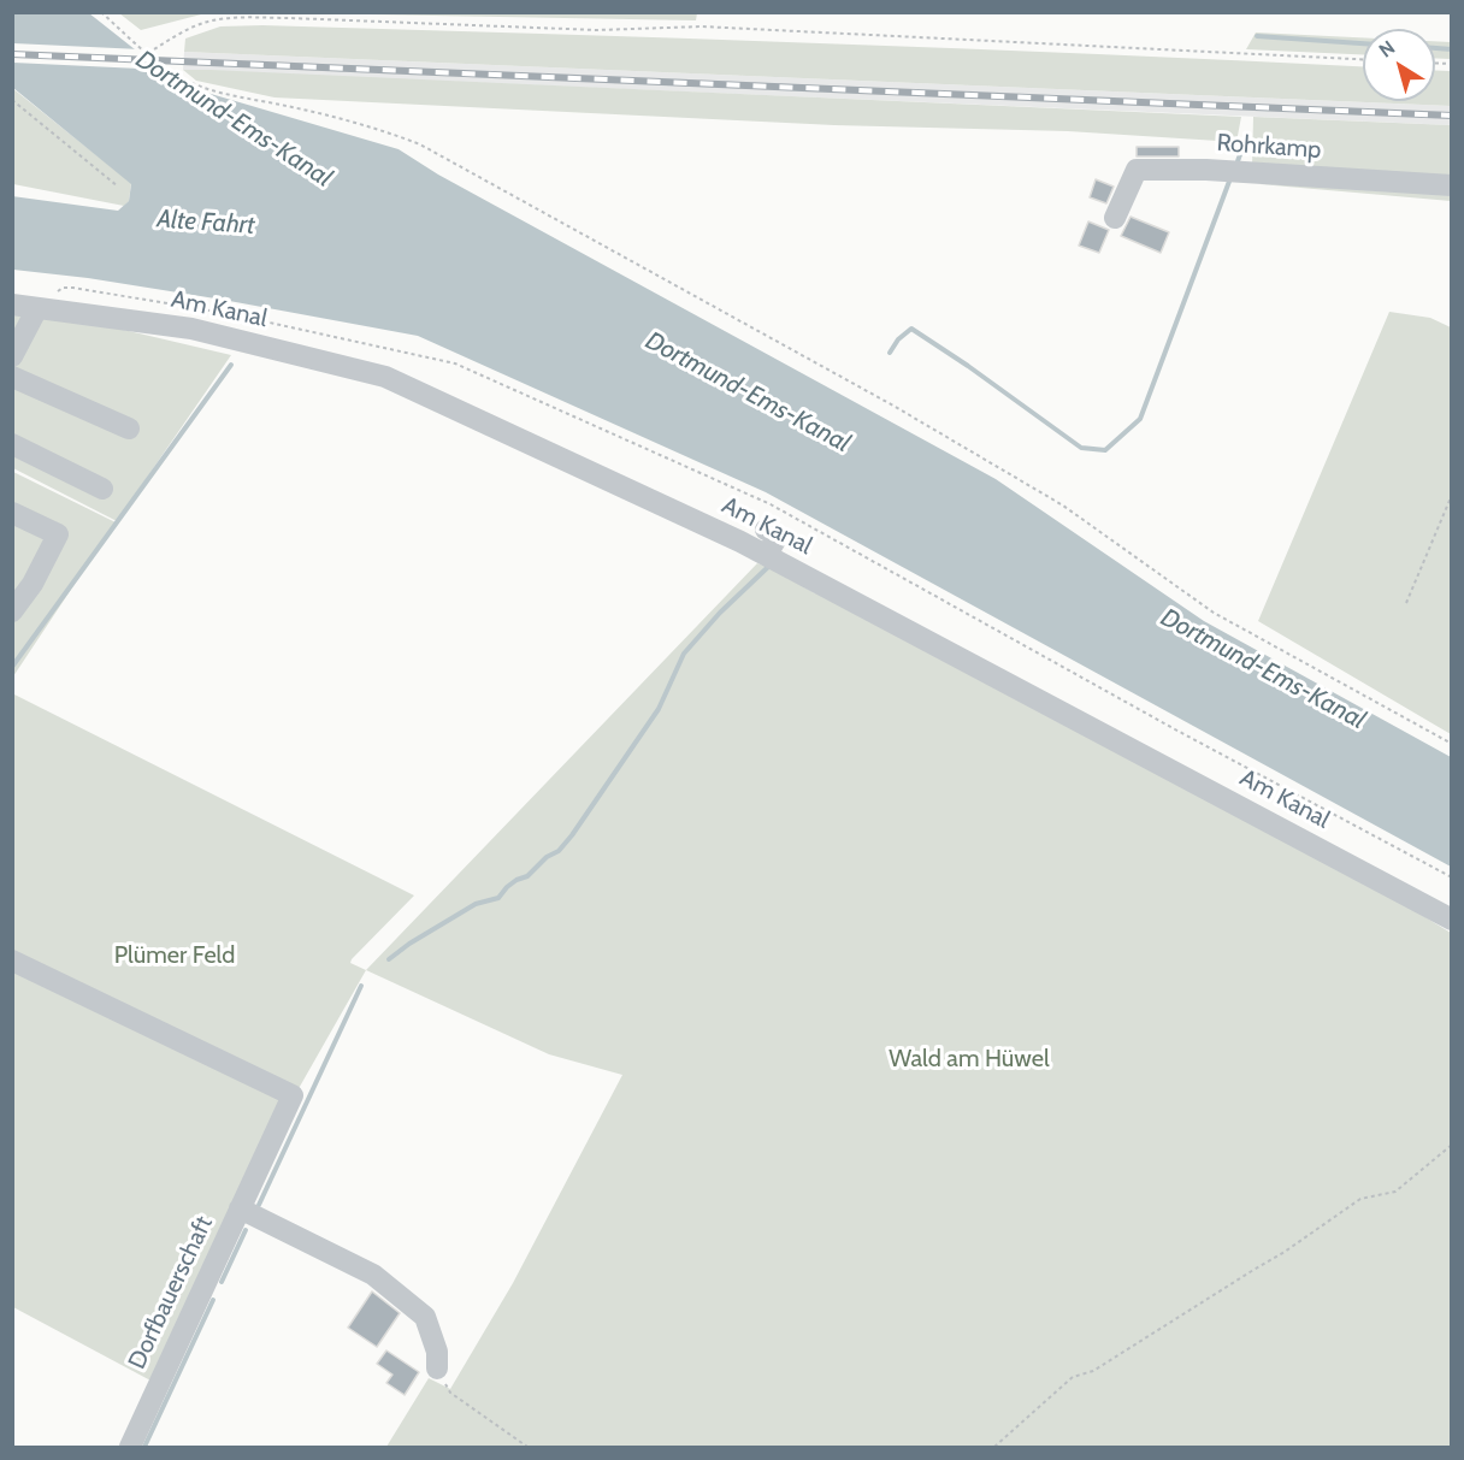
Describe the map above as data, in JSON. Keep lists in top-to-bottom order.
{
  "streets": {
    "street": ["Rohrkamp", "Am Kanal", "Dorfbauerschaft"]
  },
  "water": ["Dortmund-Ems-Kanal", "Alte Fahrt"],
  "parks": ["Plümer Feld", "Wald am Hüwel"],
  "north": "top left"
}
